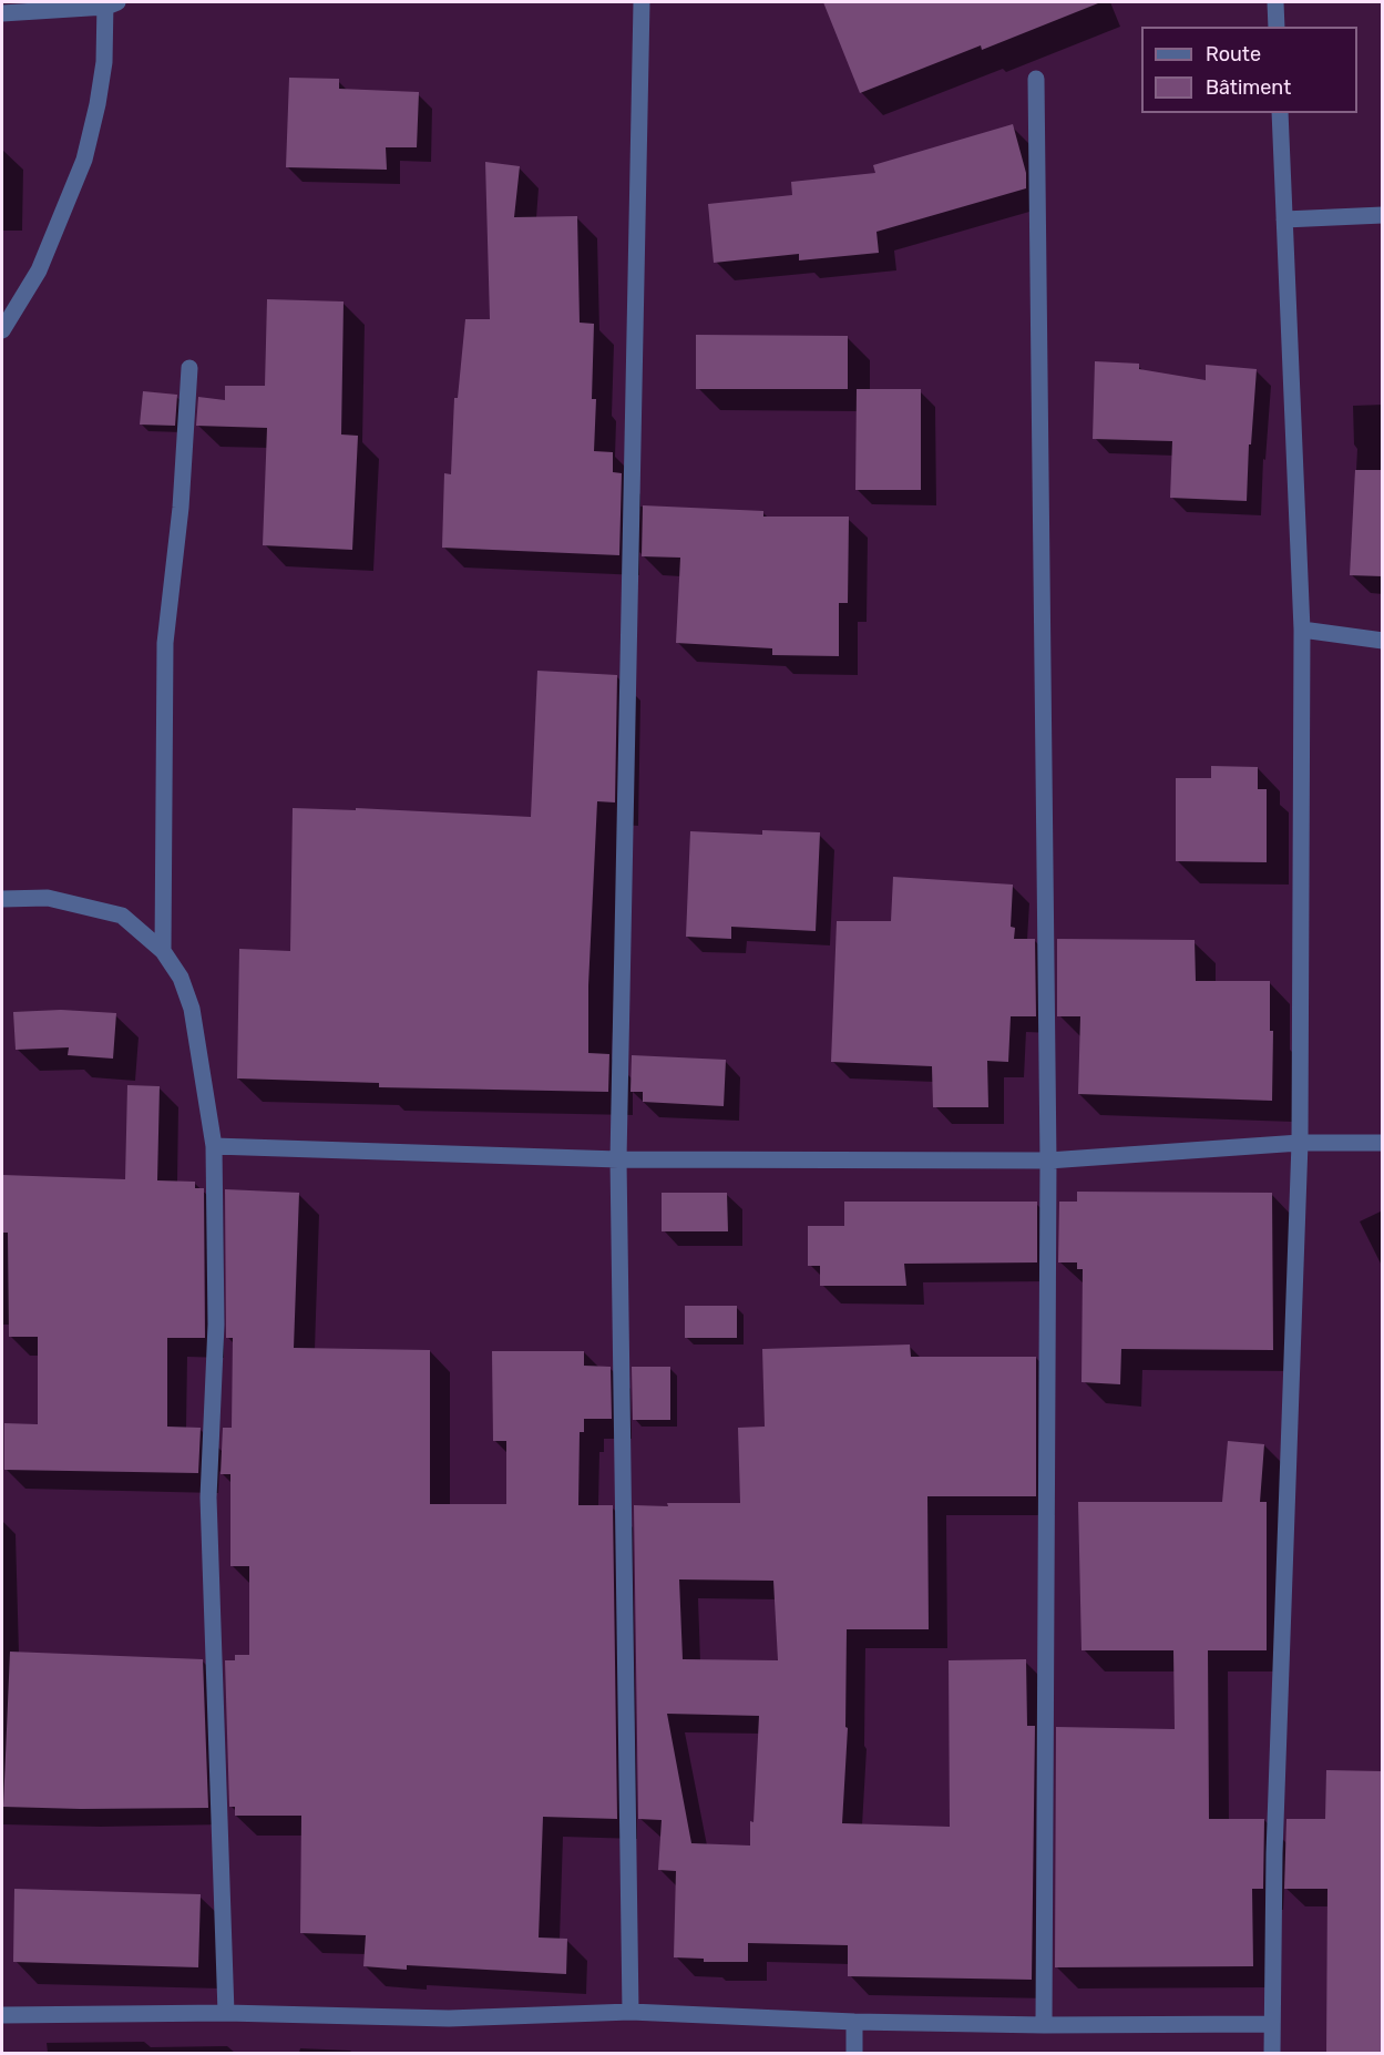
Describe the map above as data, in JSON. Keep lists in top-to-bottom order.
{
  "legend": ["Route", "Bâtiment"]
}
